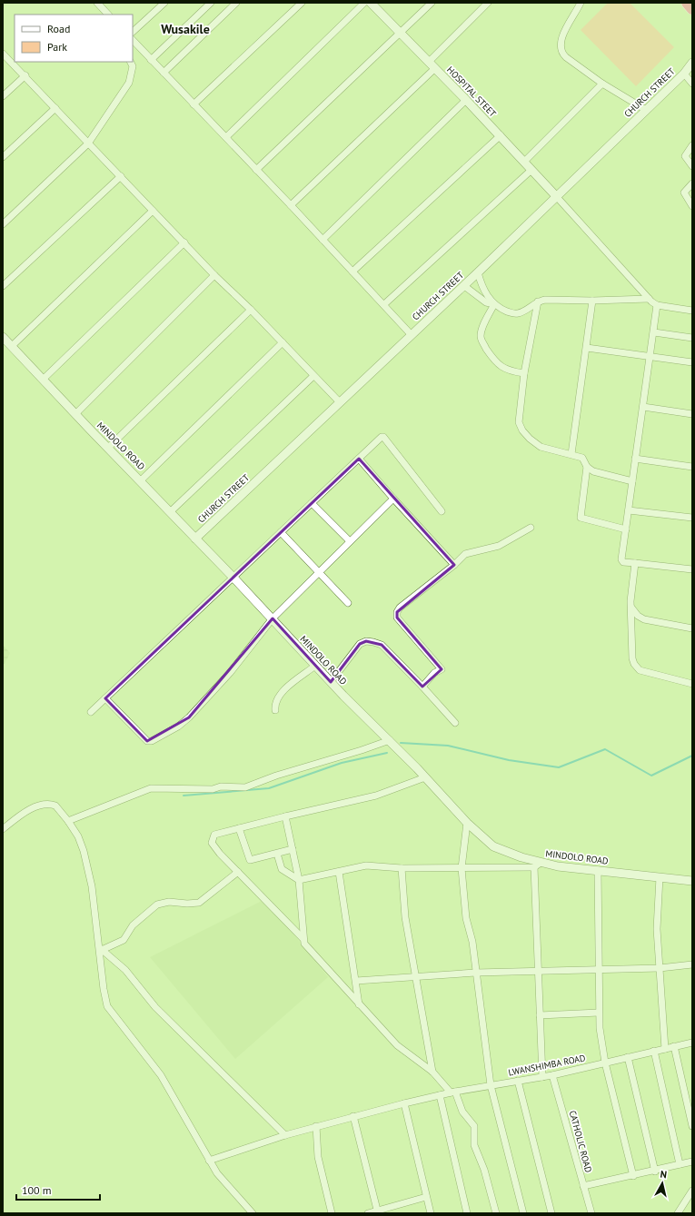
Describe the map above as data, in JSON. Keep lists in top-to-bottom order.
{
  "streets": {
    "street": [
      "HOSPITAL STEET",
      "CHURCH STREET",
      "MINDOLO ROAD",
      "LWANSHIMBA ROAD",
      "CATHOLIC ROAD"
    ]
  },
  "crossings": [
    ["HOSPITAL STEET", "CHURCH STREET"],
    ["CHURCH STREET", "MINDOLO ROAD"],
    ["LWANSHIMBA ROAD", "CATHOLIC ROAD"]
  ],
  "districts": ["Wusakile"],
  "legend": ["Road", "Park"],
  "scale_bar": "100 m",
  "north": "top"
}
